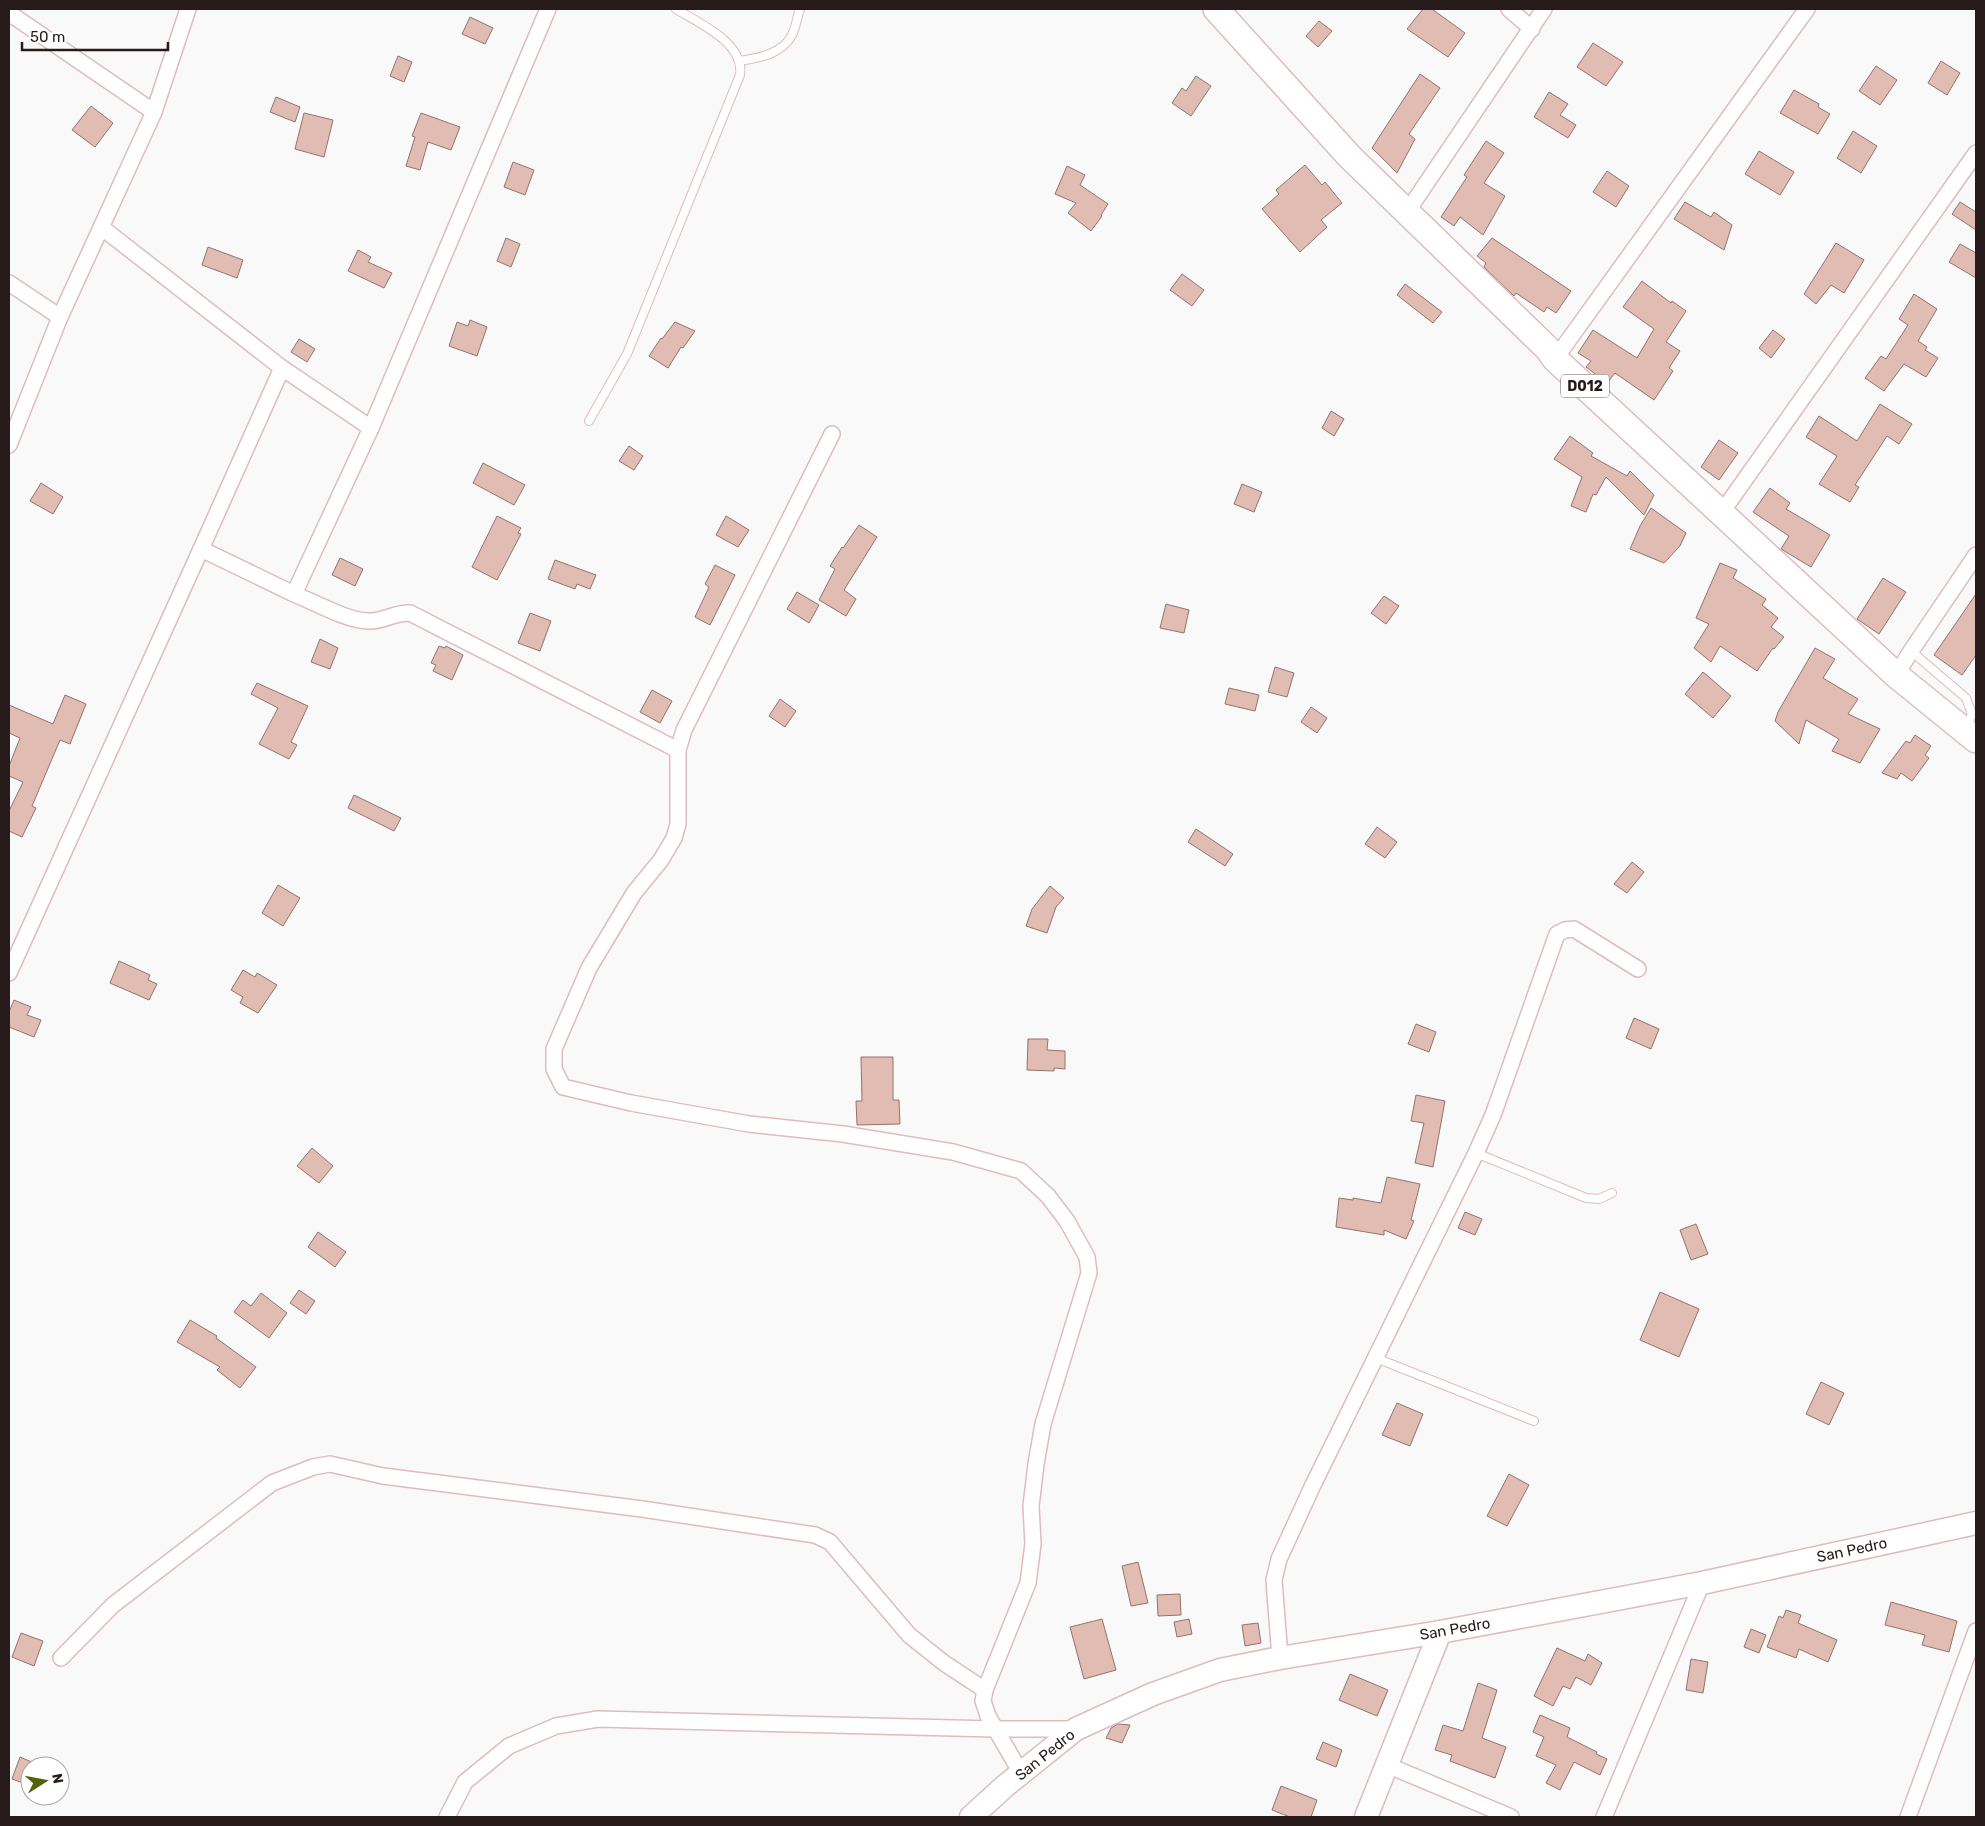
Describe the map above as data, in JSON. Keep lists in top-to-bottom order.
{
  "streets": {
    "main road": ["D012"],
    "street": ["San Pedro"]
  },
  "scale_bar": "50 m",
  "north": "right"
}
